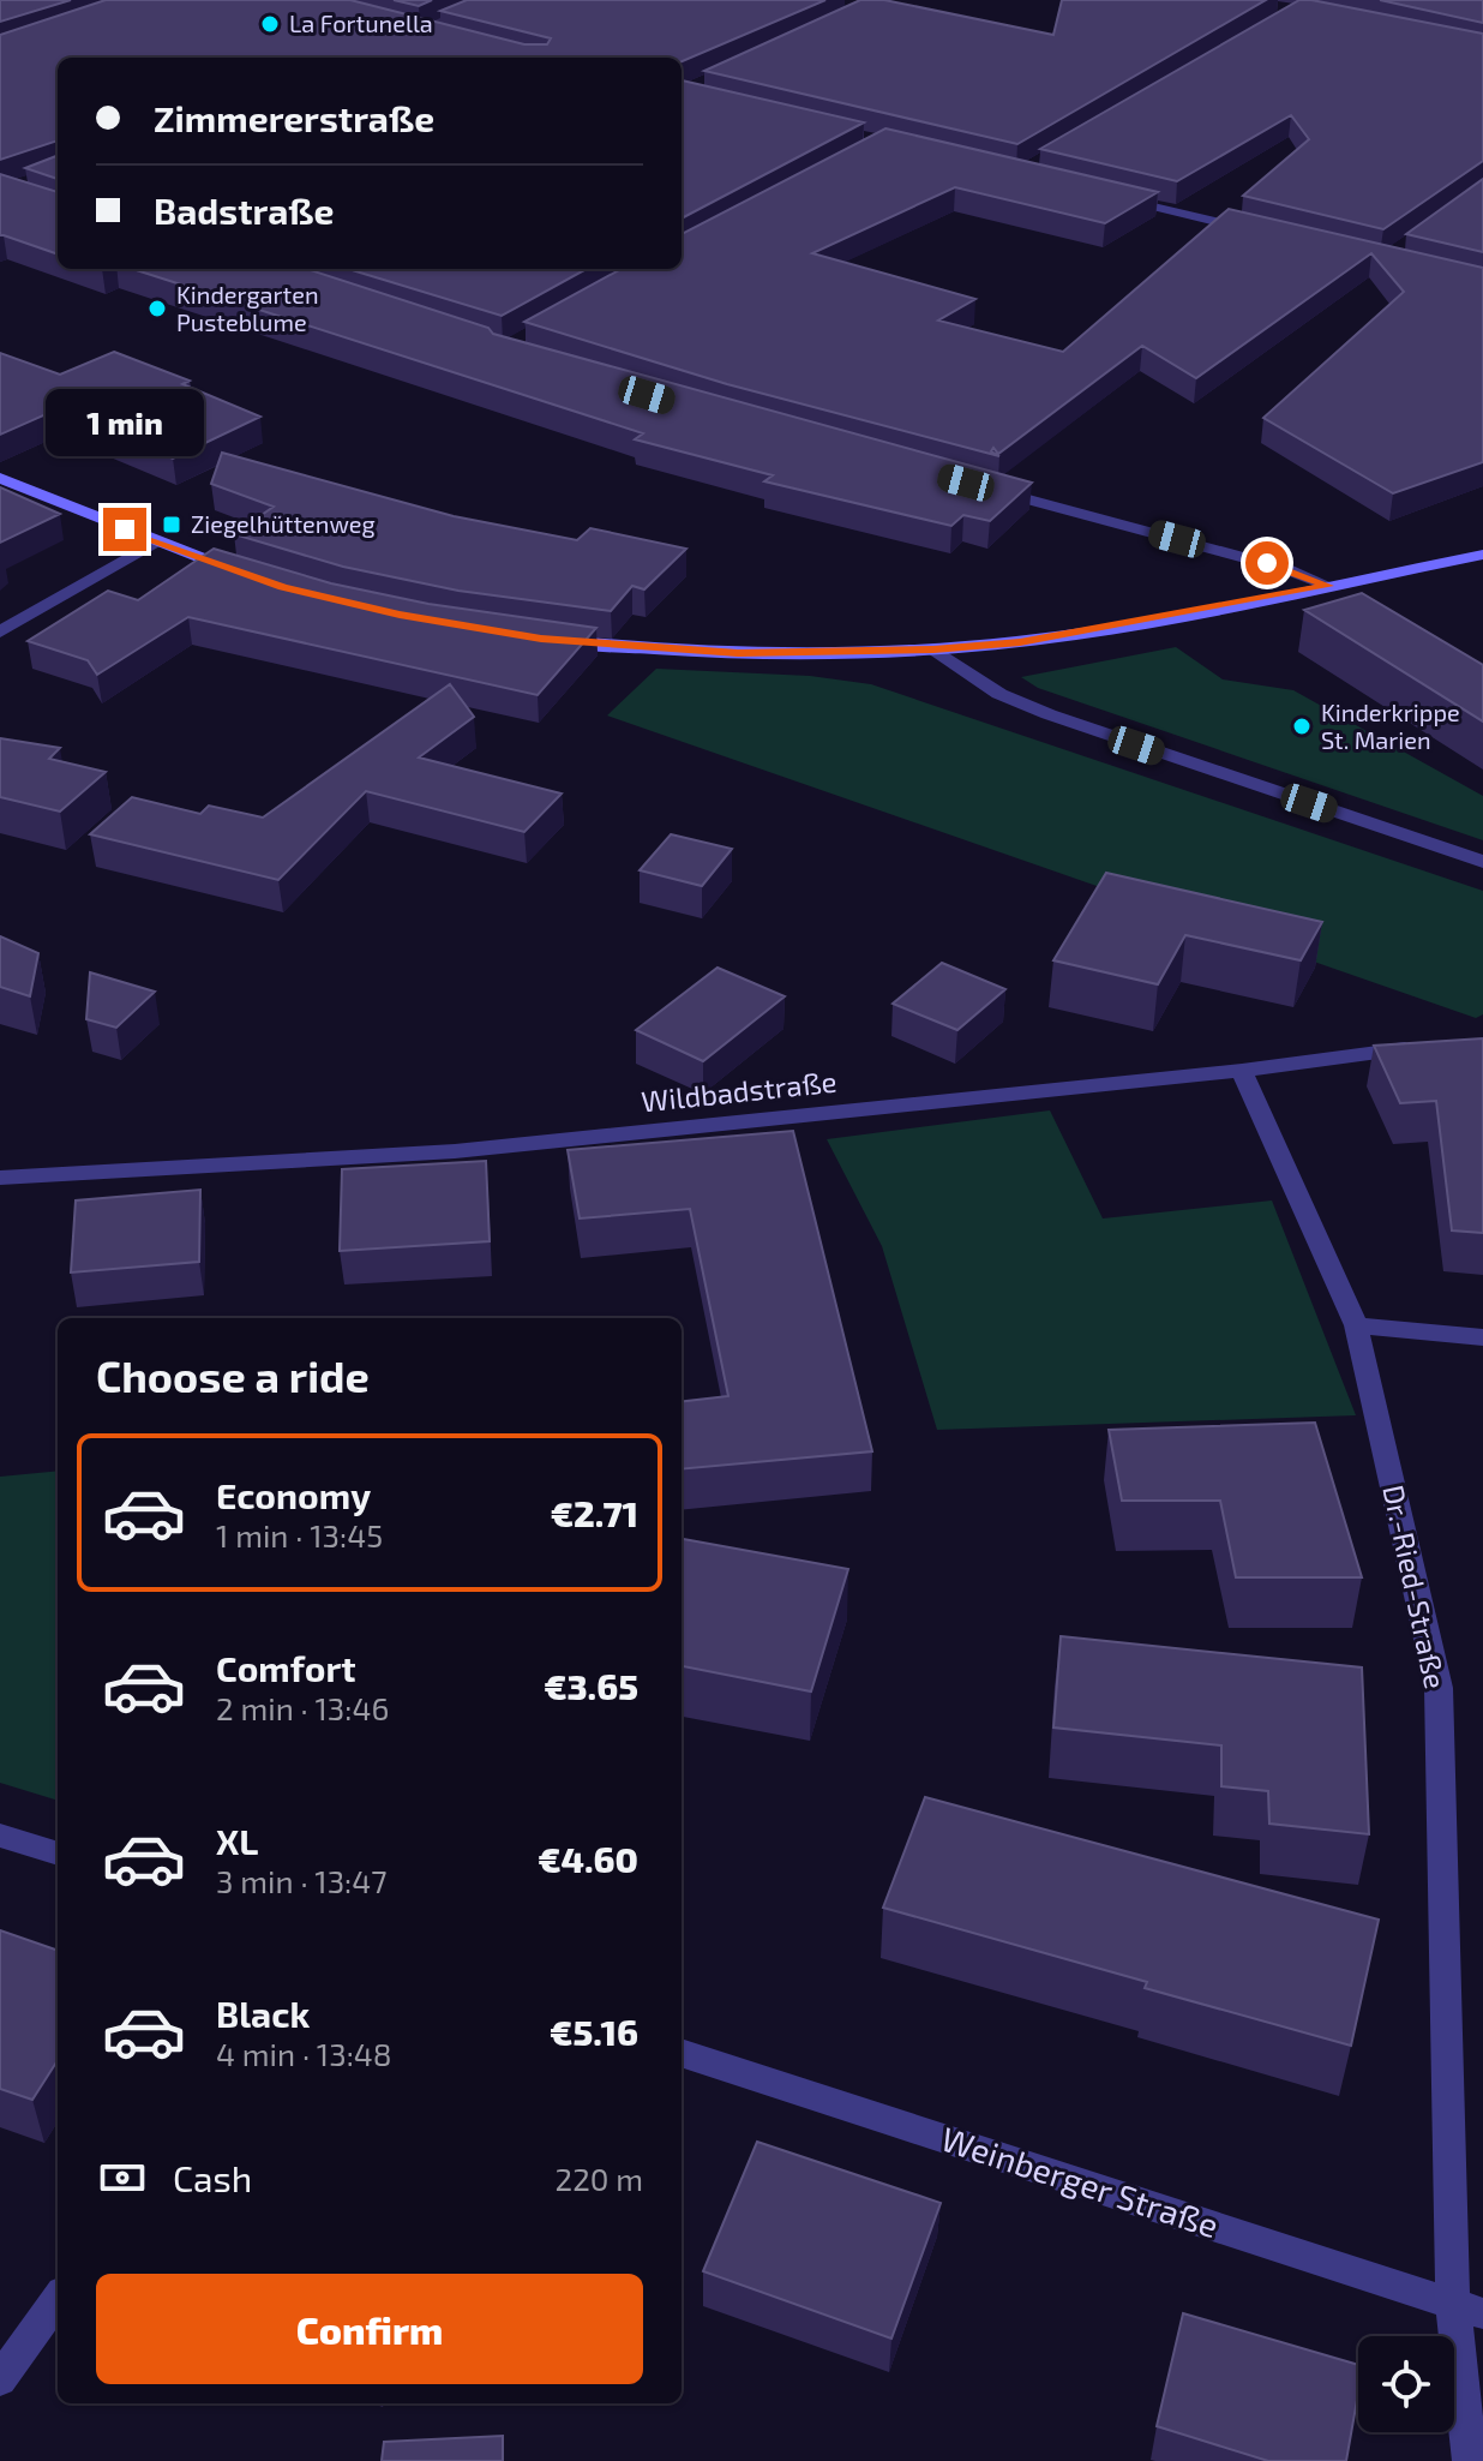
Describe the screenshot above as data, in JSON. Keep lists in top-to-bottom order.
{
  "streets": {
    "street": ["Wildbadstraße", "Dr.-Ried-Straße", "Weinberger Straße"]
  },
  "crossings": [
    ["Wildbadstraße", "Dr.-Ried-Straße"],
    ["Dr.-Ried-Straße", "Weinberger Straße"]
  ],
  "places": {
    "other": ["La Fortunella", "Kindergarten Pusteblume", "Kinderkrippe St. Marien"],
    "transit": ["Ziegelhüttenweg"]
  },
  "page": {
    "banner": ["Zimmererstraße", "Badstraße"],
    "bubble": "1 min",
    "heading": "Choose a ride",
    "list": [
      {
        "name": "Economy",
        "note": "1 min · 13:45",
        "value": "€2.71"
      },
      {
        "name": "Comfort",
        "note": "2 min · 13:46",
        "value": "€3.65"
      },
      {
        "name": "XL",
        "note": "3 min · 13:47",
        "value": "€4.60"
      },
      {
        "name": "Black",
        "note": "4 min · 13:48",
        "value": "€5.16"
      }
    ],
    "pay": ["Cash", "220 m"],
    "buttons": "Confirm"
  }
}
